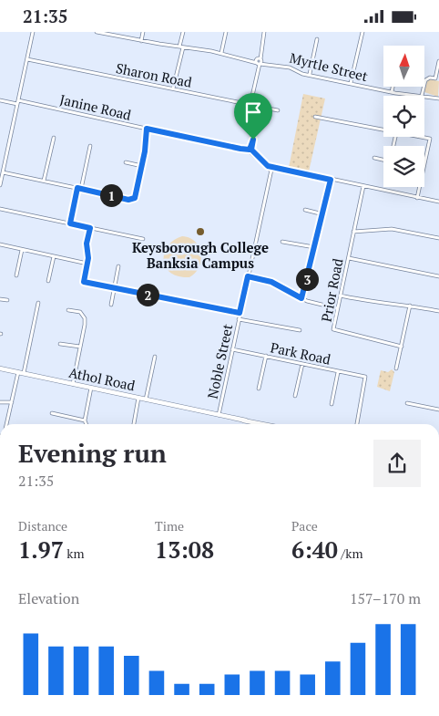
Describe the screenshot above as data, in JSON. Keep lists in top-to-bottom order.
{
  "streets": {
    "main road": ["Athol Road"],
    "street": [
      "Myrtle Street",
      "Sharon Road",
      "Janine Road",
      "Prior Road",
      "Park Road",
      "Noble Street"
    ]
  },
  "crossings": [
    ["Park Road", "Noble Street"],
    ["Noble Street", "Athol Road"]
  ],
  "places": ["Keysborough College Banksia Campus"],
  "north": "top",
  "page": {
    "status": "21:35",
    "pins": ["1", "3", "2"],
    "heading": ["Evening run", "21:35"],
    "stats": [
      ["Distance", "1.97 km"],
      ["Time", "13:08"],
      ["Pace", "6:40 /km"]
    ],
    "chart": ["Elevation", "157–170 m"]
  }
}
